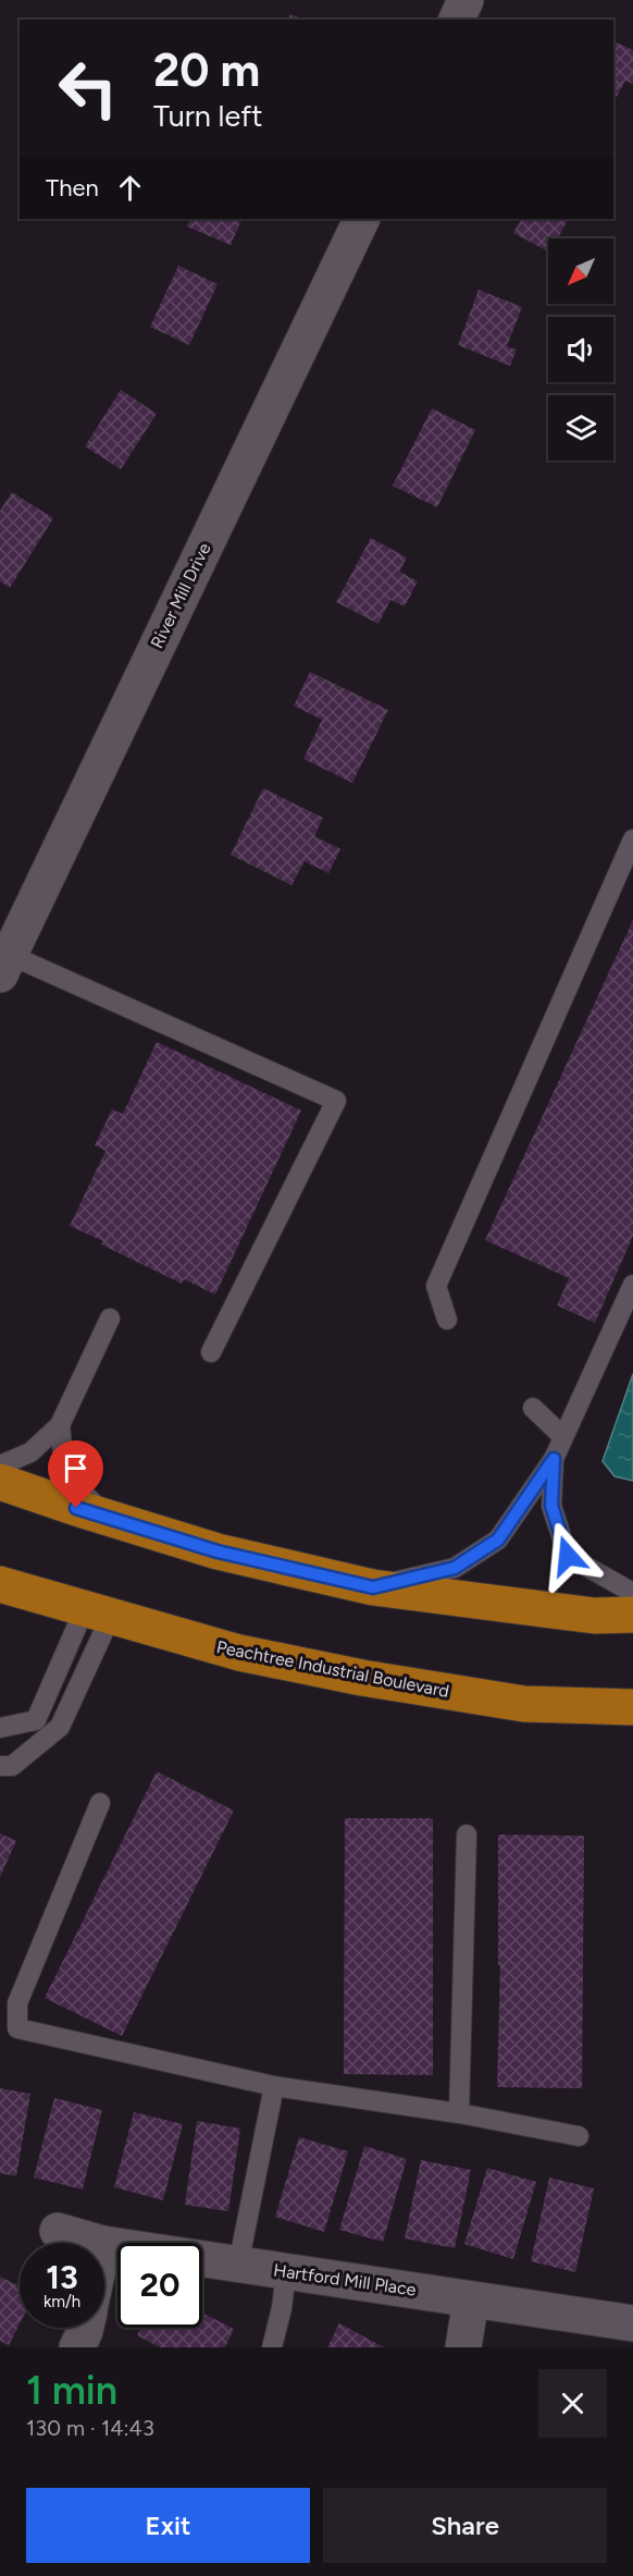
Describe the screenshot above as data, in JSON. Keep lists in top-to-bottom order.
{
  "streets": {
    "highway": ["Peachtree Industrial Boulevard"],
    "street": ["River Mill Drive", "Hartford Mill Place"]
  },
  "north": "bottom left",
  "page": {
    "turn": ["20 m", "Turn left"],
    "then": "Then",
    "speed": "13 km/h",
    "limit": "20",
    "heading": ["1 min", "130 m · 14:43"],
    "buttons": ["Exit", "Share"]
  }
}
